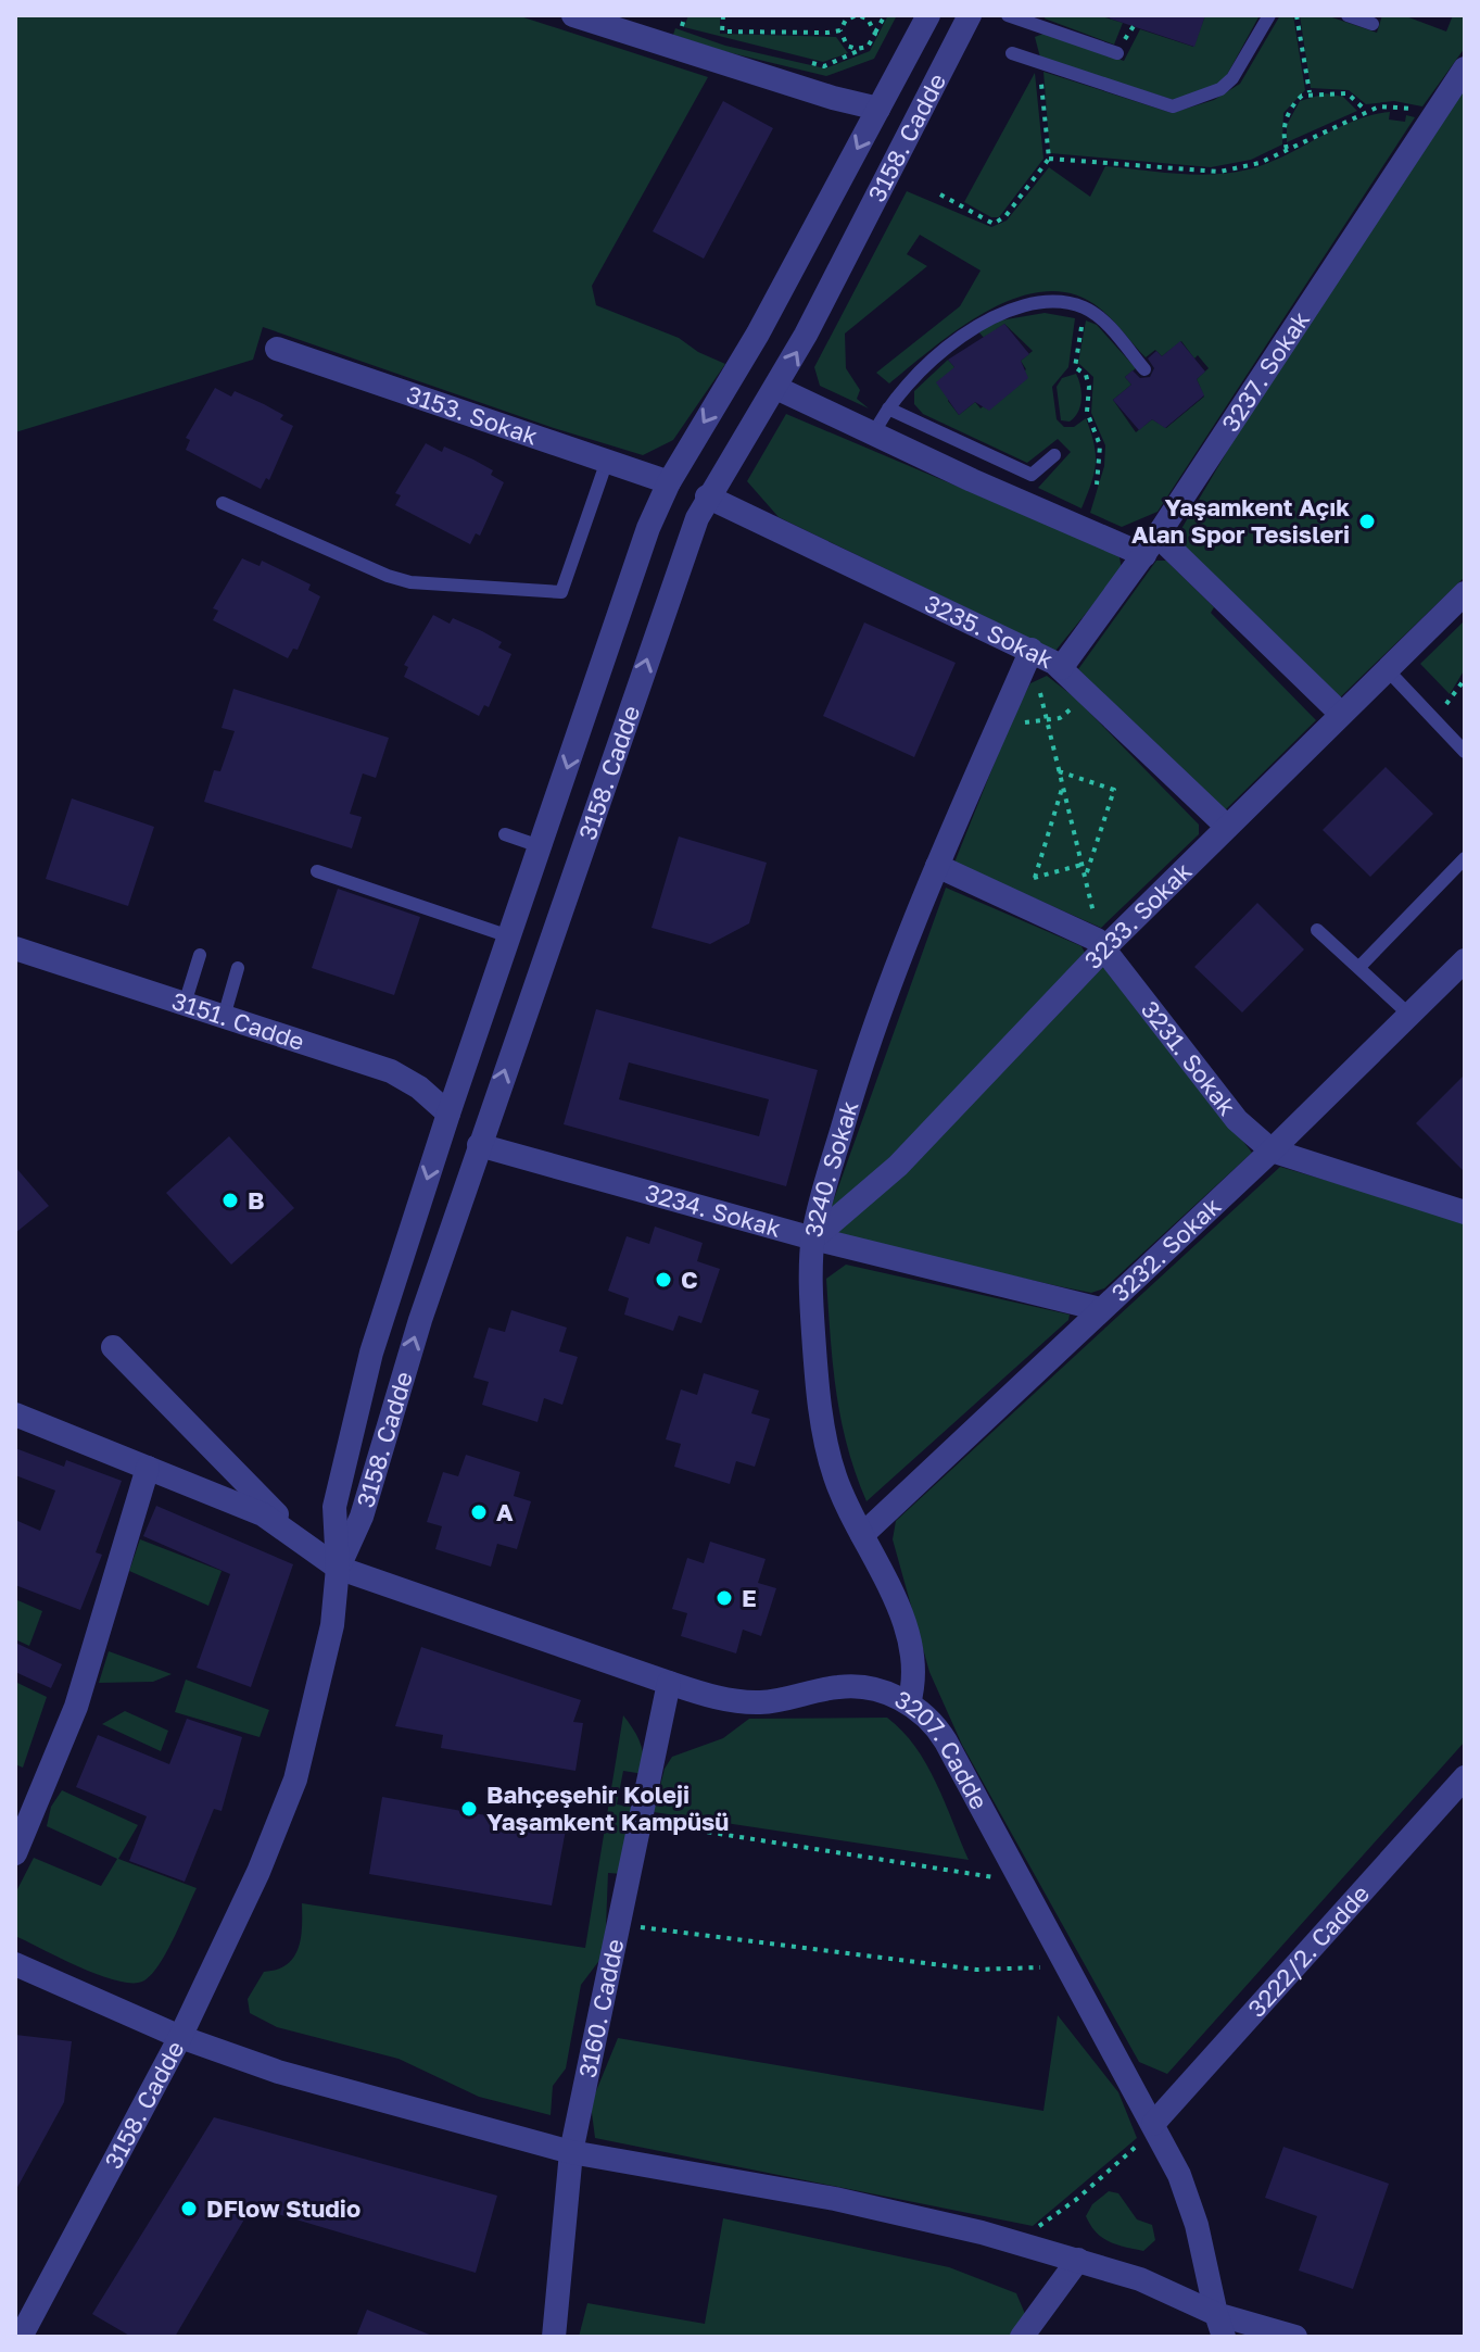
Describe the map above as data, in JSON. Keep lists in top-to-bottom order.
{
  "streets": {
    "street": [
      "3158. Cadde",
      "3237. Sokak",
      "3153. Sokak",
      "3235. Sokak",
      "3233. Sokak",
      "3151. Cadde",
      "3231. Sokak",
      "3240. Sokak",
      "3234. Sokak",
      "3232. Sokak",
      "3207. Cadde",
      "3222/2. Cadde",
      "3160. Cadde"
    ]
  },
  "crossings": [
    ["3158. Cadde", "3153. Sokak"],
    ["3158. Cadde", "3235. Sokak"],
    ["3158. Cadde", "3151. Cadde"],
    ["3158. Cadde", "3234. Sokak"],
    ["3158. Cadde", "3207. Cadde"],
    ["3237. Sokak", "3235. Sokak"],
    ["3153. Sokak", "3235. Sokak"],
    ["3235. Sokak", "3233. Sokak"],
    ["3235. Sokak", "3240. Sokak"],
    ["3233. Sokak", "3231. Sokak"],
    ["3233. Sokak", "3240. Sokak"],
    ["3233. Sokak", "3234. Sokak"],
    ["3151. Cadde", "3234. Sokak"],
    ["3231. Sokak", "3240. Sokak"],
    ["3231. Sokak", "3232. Sokak"],
    ["3240. Sokak", "3234. Sokak"],
    ["3240. Sokak", "3232. Sokak"],
    ["3240. Sokak", "3207. Cadde"],
    ["3234. Sokak", "3232. Sokak"],
    ["3207. Cadde", "3222/2. Cadde"],
    ["3207. Cadde", "3160. Cadde"]
  ],
  "places": [
    "Yaşamkent Açık Alan Spor Tesisleri",
    "B",
    "C",
    "A",
    "E",
    "Bahçeşehir Koleji Yaşamkent Kampüsü",
    "DFlow Studio"
  ]
}
